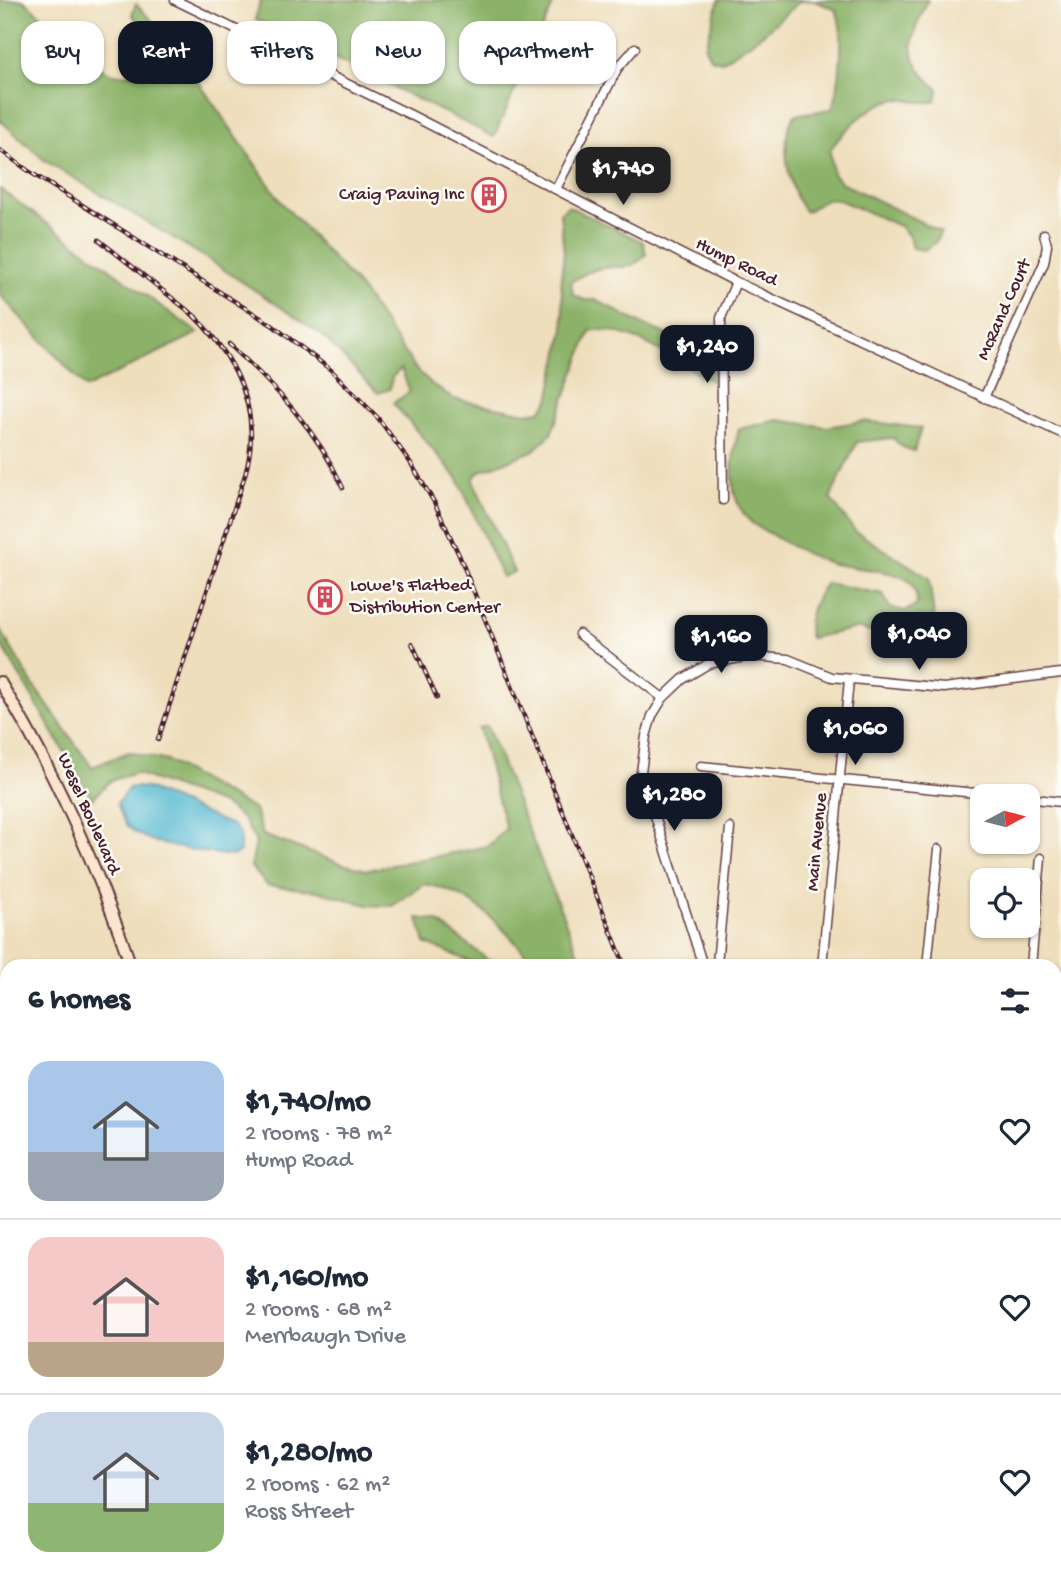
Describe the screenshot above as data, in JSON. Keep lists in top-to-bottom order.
{
  "streets": {
    "main road": ["Wesel Boulevard"],
    "street": ["Hump Road", "McRand Court", "Main Avenue"]
  },
  "crossings": [
    ["Hump Road", "McRand Court"]
  ],
  "places": {
    "building": ["Craig Paving Inc", "Lowe's Flatbed Distribution Center"]
  },
  "north": "right",
  "page": {
    "chip": [
      "Buy",
      "Rent",
      "Filters",
      "New",
      "Apartment"
    ],
    "price": [
      "$1,740",
      "$1,240",
      "$1,040",
      "$1,160",
      "$1,060",
      "$1,280"
    ],
    "heading": "6 homes",
    "list": [
      {
        "name": "$1,740/mo",
        "note": "2 rooms · 78 m² · Hump Road"
      },
      {
        "name": "$1,160/mo",
        "note": "2 rooms · 68 m² · Merrbaugh Drive"
      },
      {
        "name": "$1,280/mo",
        "note": "2 rooms · 62 m² · Ross Street"
      }
    ]
  }
}
